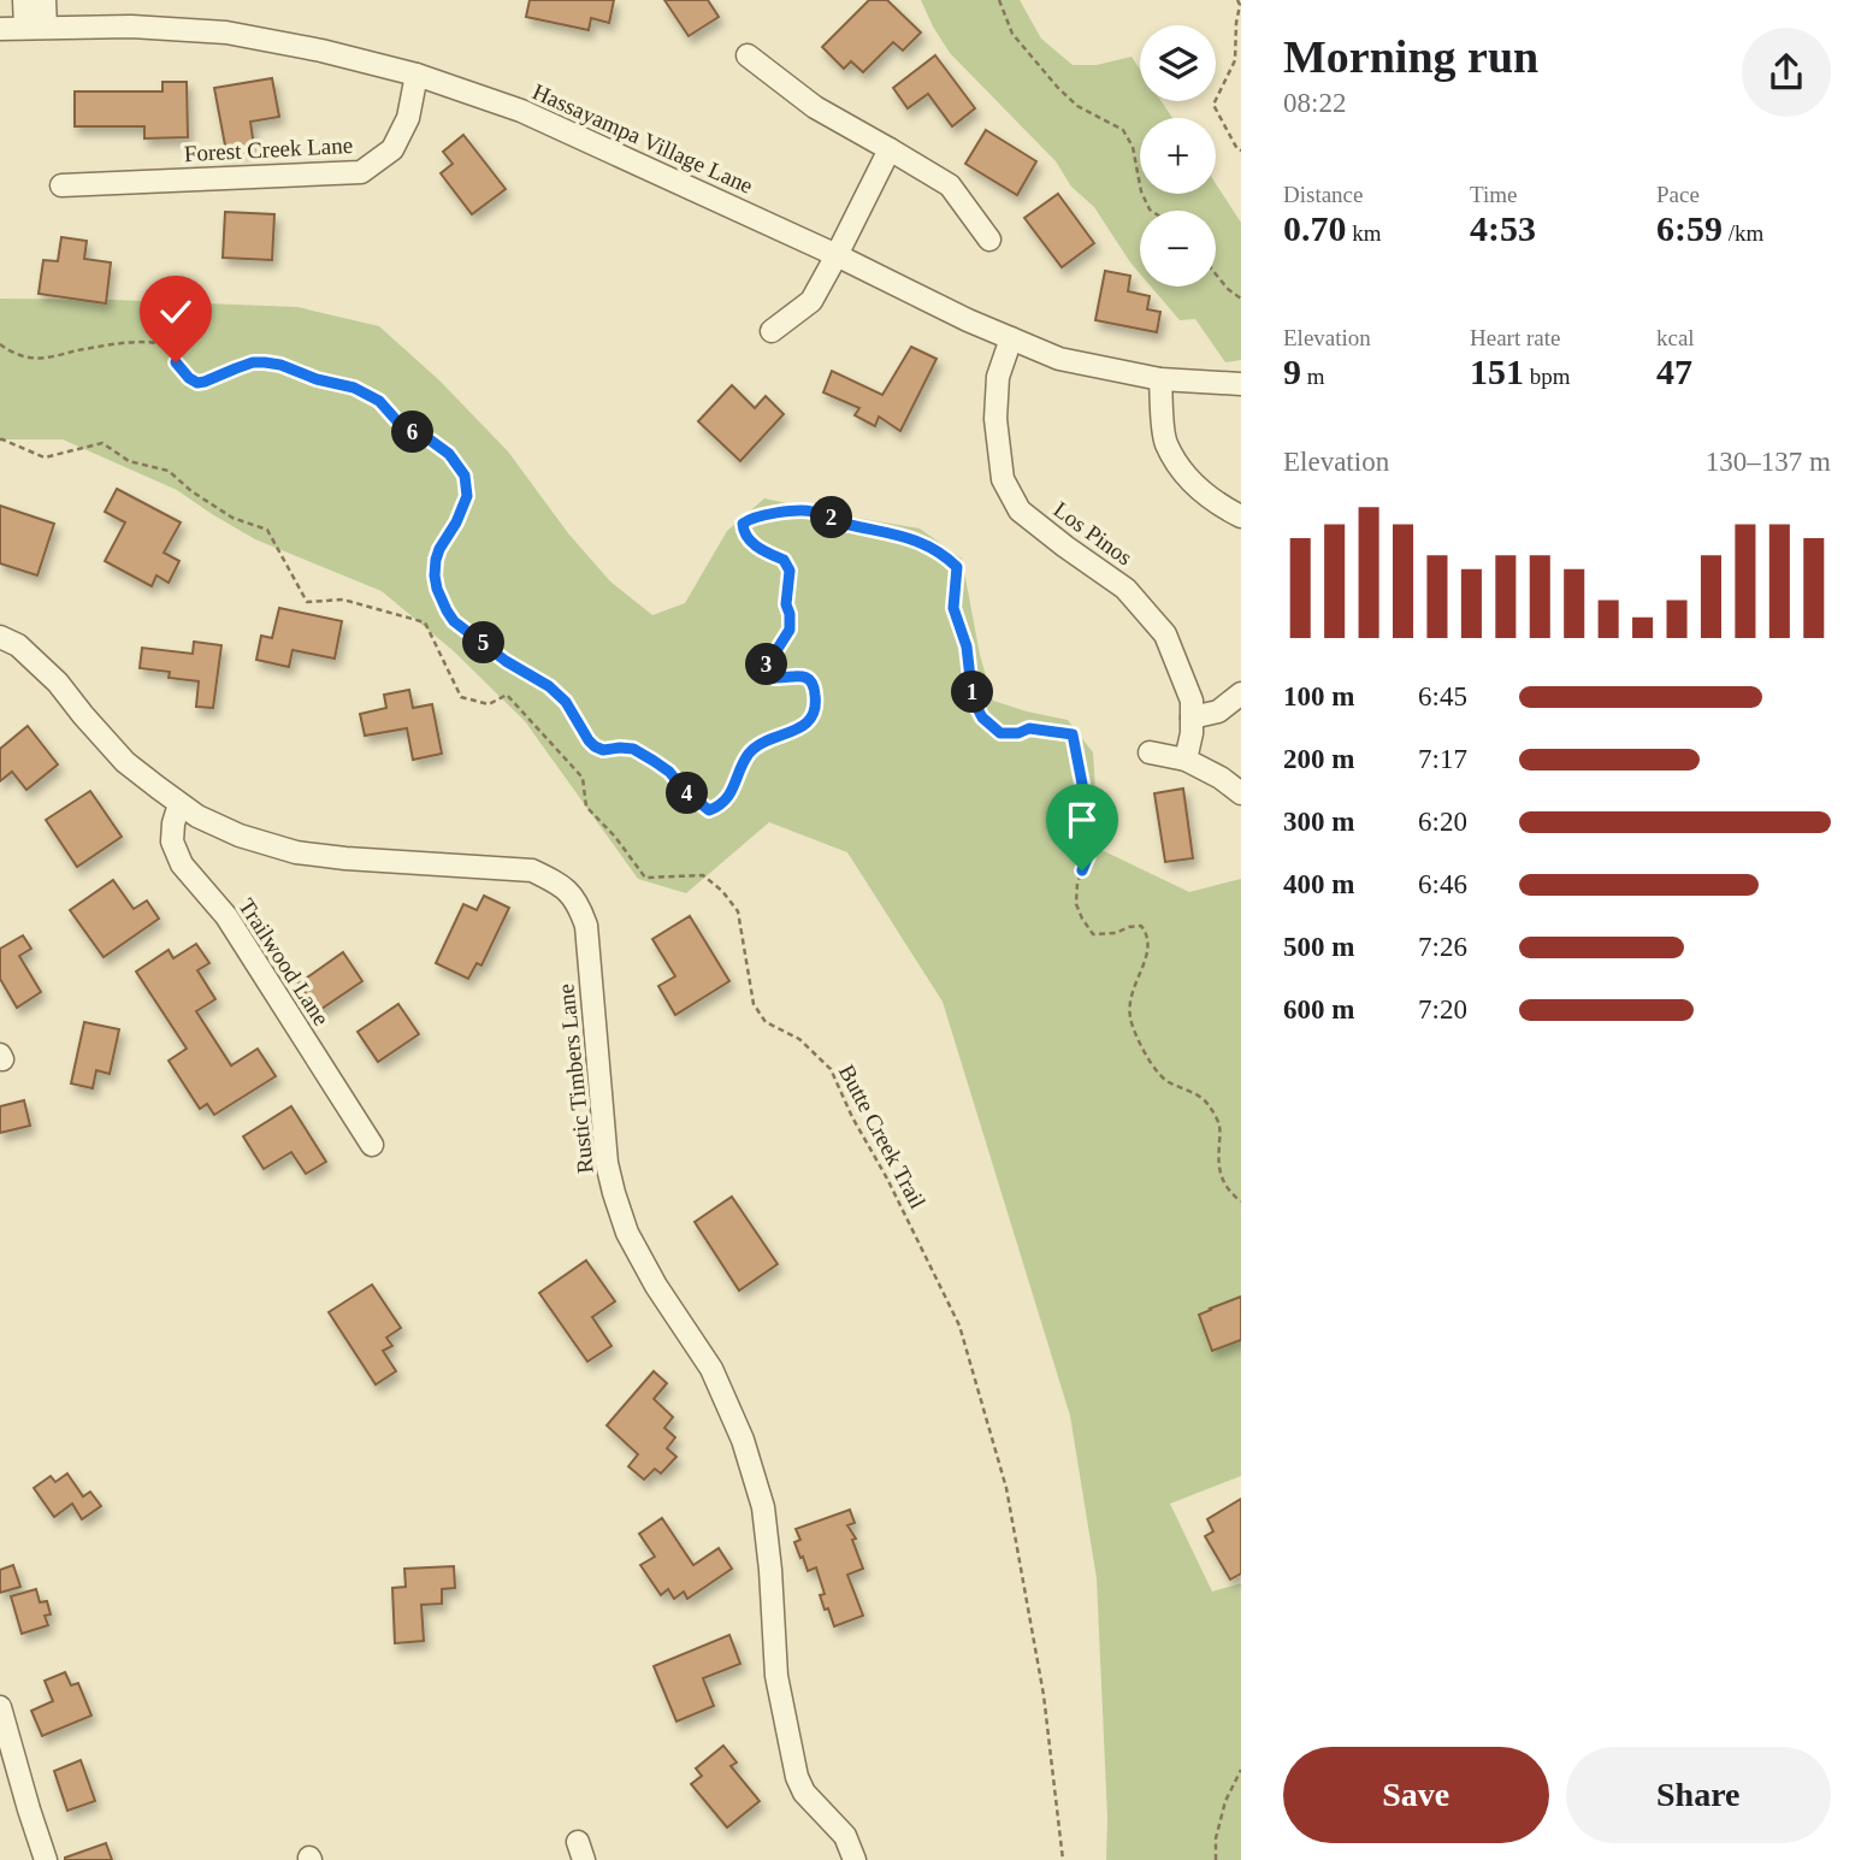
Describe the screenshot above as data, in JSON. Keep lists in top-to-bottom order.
{
  "streets": {
    "street": [
      "Hassayampa Village Lane",
      "Forest Creek Lane",
      "Los Pinos",
      "Trailwood Lane",
      "Rustic Timbers Lane"
    ],
    "path": ["Butte Creek Trail"]
  },
  "crossings": [
    ["Hassayampa Village Lane", "Forest Creek Lane"],
    ["Hassayampa Village Lane", "Los Pinos"],
    ["Trailwood Lane", "Rustic Timbers Lane"]
  ],
  "page": {
    "heading": ["Morning run", "08:22"],
    "map_buttons": ["+", "−"],
    "stats": [
      ["Distance", "0.70 km"],
      ["Time", "4:53"],
      ["Pace", "6:59 /km"],
      ["Elevation", "9 m"],
      ["Heart rate", "151 bpm"],
      ["kcal", "47"]
    ],
    "pins": [
      "6",
      "2",
      "5",
      "3",
      "1",
      "4"
    ],
    "chart": ["Elevation", "130–137 m"],
    "list": [
      {
        "name": "100 m",
        "note": "6:45"
      },
      {
        "name": "200 m",
        "note": "7:17"
      },
      {
        "name": "300 m",
        "note": "6:20"
      },
      {
        "name": "400 m",
        "note": "6:46"
      },
      {
        "name": "500 m",
        "note": "7:26"
      },
      {
        "name": "600 m",
        "note": "7:20"
      }
    ],
    "buttons": ["Save", "Share"]
  }
}
